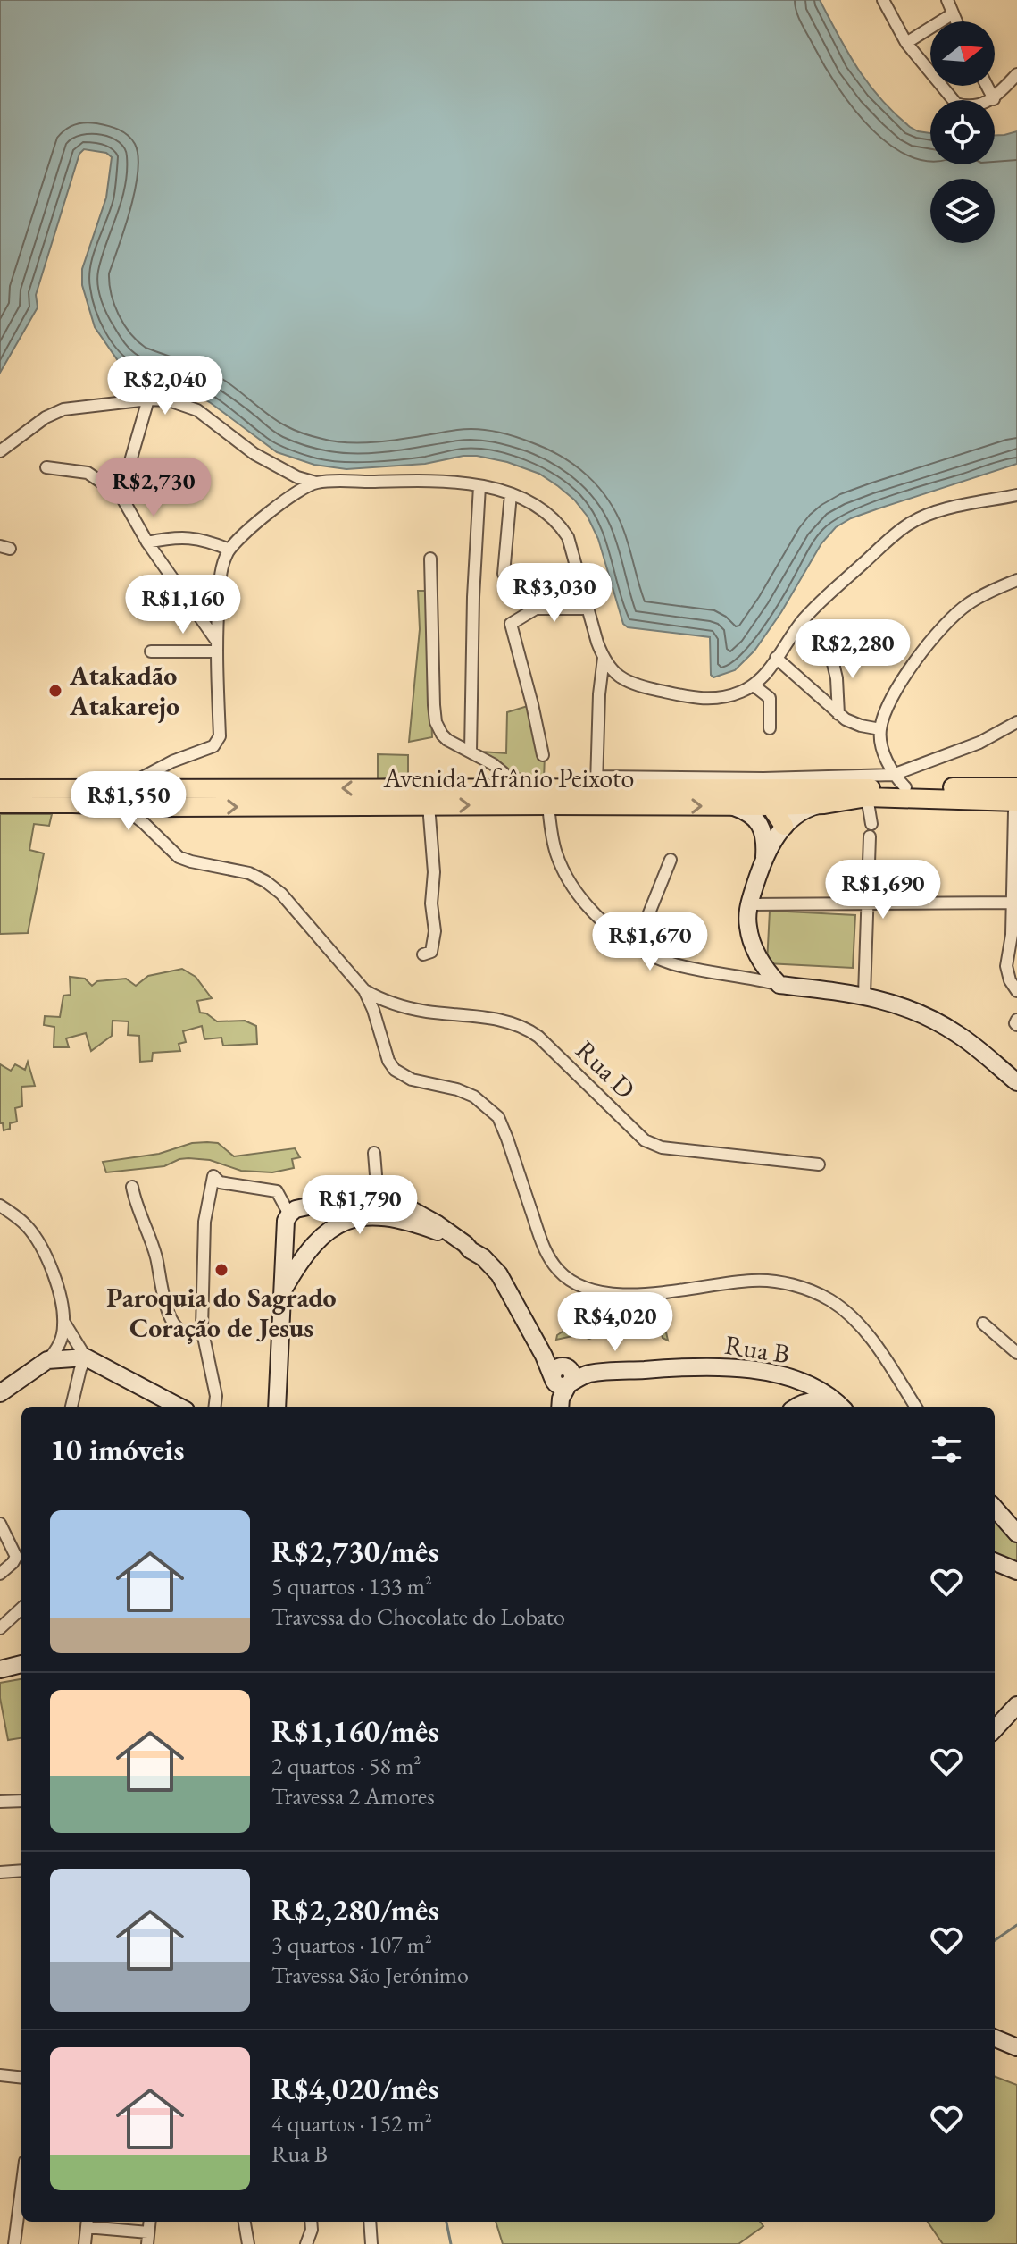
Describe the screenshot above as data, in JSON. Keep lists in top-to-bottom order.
{
  "streets": {
    "main road": ["Avenida Afrânio Peixoto"],
    "street": ["Rua D", "Rua B"]
  },
  "places": ["Atakadão Atakarejo", "Paroquia do Sagrado Coração de Jesus"],
  "north": "right",
  "page": {
    "price": [
      "R$2,040",
      "R$2,730",
      "R$3,030",
      "R$1,160",
      "R$2,280",
      "R$1,550",
      "R$1,690",
      "R$1,670",
      "R$1,790",
      "R$4,020"
    ],
    "heading": "10 imóveis",
    "list": [
      {
        "name": "R$2,730/mês",
        "note": "5 quartos · 133 m² · Travessa do Chocolate do Lobato"
      },
      {
        "name": "R$1,160/mês",
        "note": "2 quartos · 58 m² · Travessa 2 Amores"
      },
      {
        "name": "R$2,280/mês",
        "note": "3 quartos · 107 m² · Travessa São Jerónimo"
      },
      {
        "name": "R$4,020/mês",
        "note": "4 quartos · 152 m² · Rua B"
      }
    ]
  }
}
